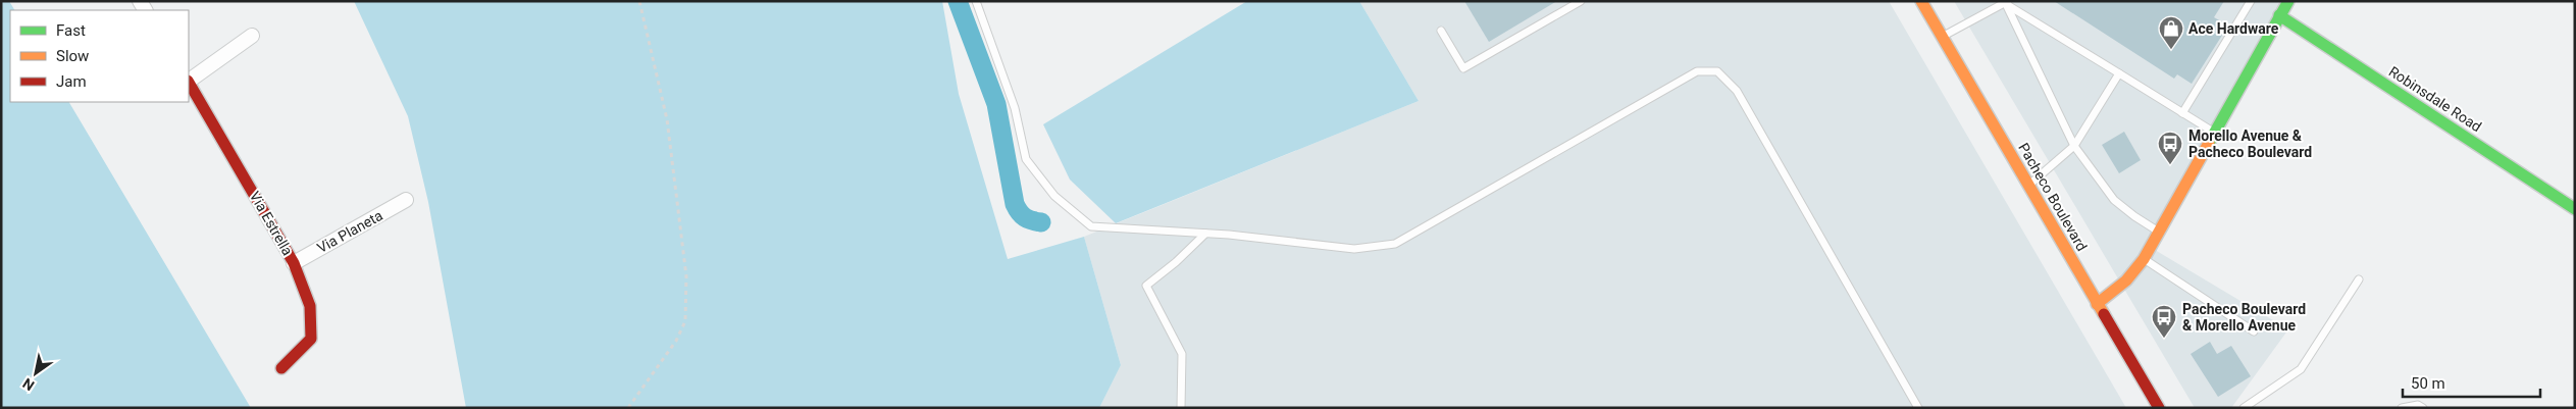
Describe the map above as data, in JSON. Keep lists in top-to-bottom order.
{
  "streets": {
    "street": [
      "Robinsdale Road",
      "Pacheco Boulevard",
      "Via Estrella",
      "Via Planeta"
    ]
  },
  "crossings": [
    ["Via Estrella", "Via Planeta"]
  ],
  "places": {
    "shop": ["Ace Hardware"],
    "bus stop": ["Morello Avenue & Pacheco Boulevard", "Pacheco Boulevard & Morello Avenue"]
  },
  "legend": ["Fast", "Slow", "Jam"],
  "scale_bar": "50 m",
  "north": "bottom left"
}
